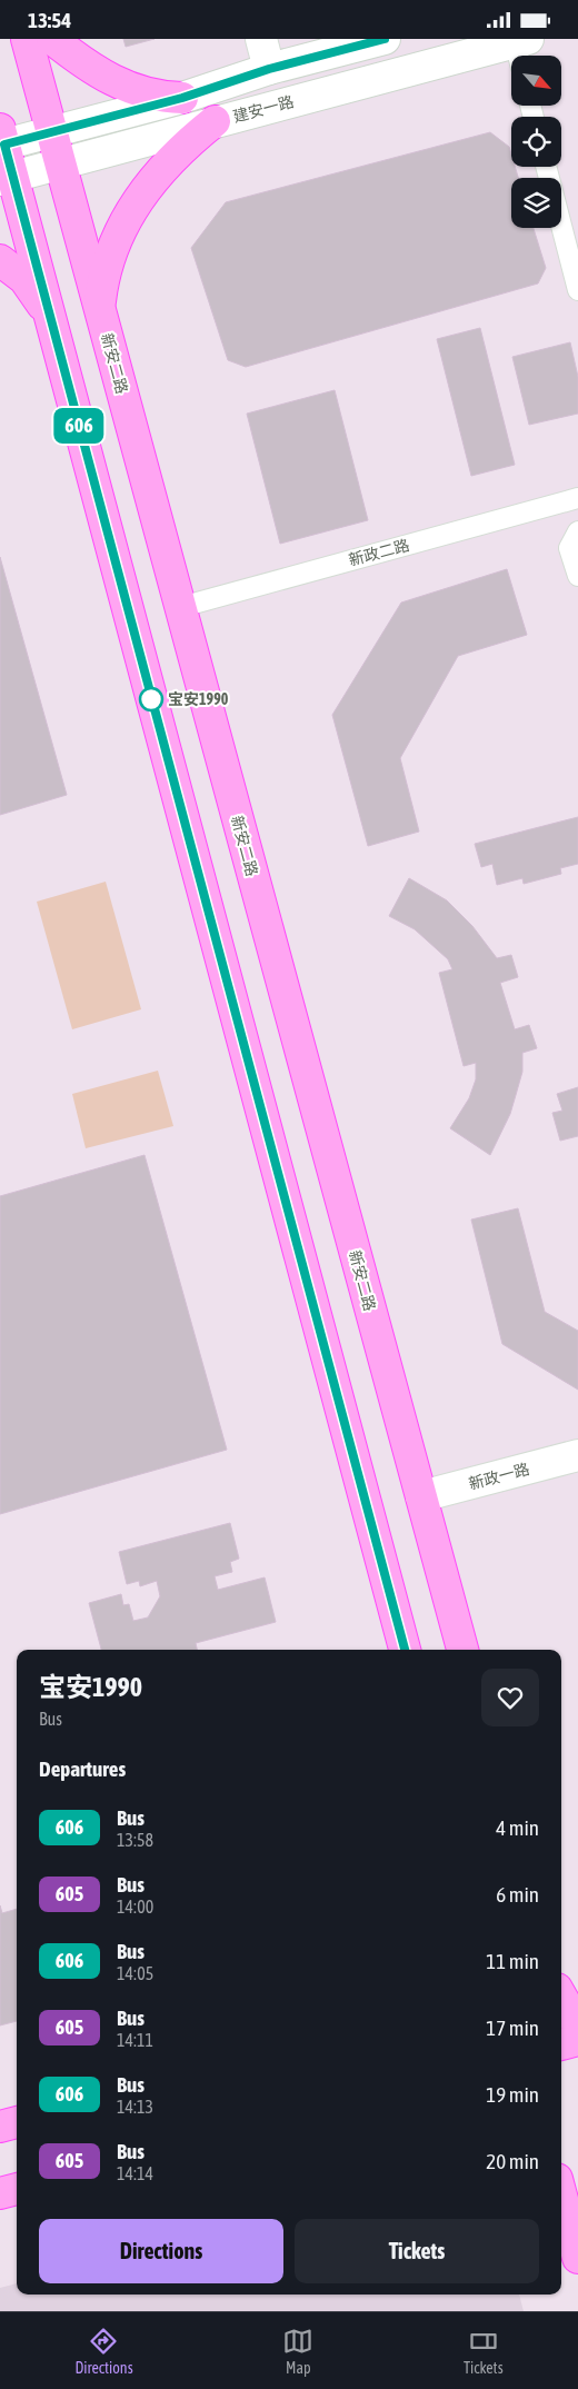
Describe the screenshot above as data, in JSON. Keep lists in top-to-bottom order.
{
  "streets": {
    "main road": ["建安一路", "新安二路", "新政一路"],
    "lane": ["新政二路"]
  },
  "crossings": [
    ["建安一路", "新安二路"],
    ["新安二路", "新政二路"],
    ["新安二路", "新政一路"]
  ],
  "places": ["宝安1990"],
  "lines": ["bus line 606"],
  "north": "bottom right",
  "page": {
    "status": "13:54",
    "on_map": "606",
    "heading": [
      ["宝安1990", "Bus"],
      "Departures"
    ],
    "list": [
      {
        "mark": "606",
        "name": "Bus",
        "note": "13:58",
        "value": "4 min"
      },
      {
        "mark": "605",
        "name": "Bus",
        "note": "14:00",
        "value": "6 min"
      },
      {
        "mark": "606",
        "name": "Bus",
        "note": "14:05",
        "value": "11 min"
      },
      {
        "mark": "605",
        "name": "Bus",
        "note": "14:11",
        "value": "17 min"
      },
      {
        "mark": "606",
        "name": "Bus",
        "note": "14:13",
        "value": "19 min"
      },
      {
        "mark": "605",
        "name": "Bus",
        "note": "14:14",
        "value": "20 min"
      }
    ],
    "buttons": ["Directions", "Tickets"],
    "tabs": ["Directions", "Map", "Tickets"]
  }
}
